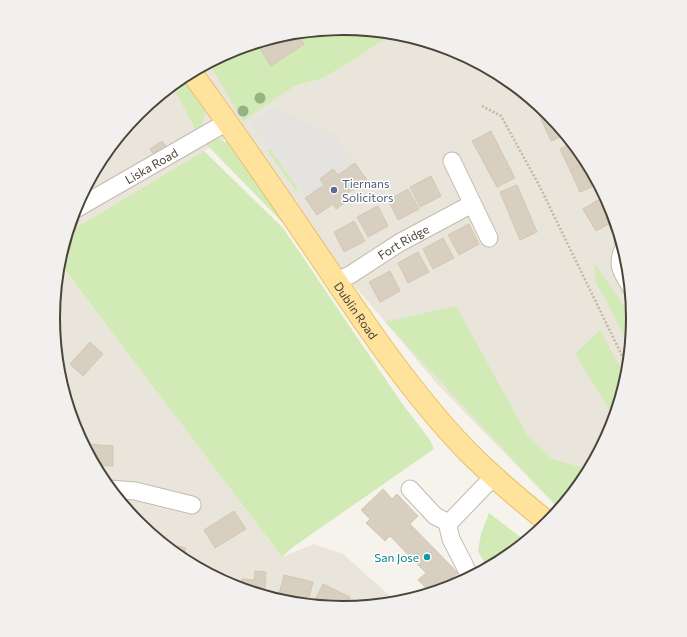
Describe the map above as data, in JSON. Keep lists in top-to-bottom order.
{
  "streets": {
    "main road": ["Dublin Road"],
    "street": ["Liska Road", "Fort Ridge"]
  },
  "crossings": [
    ["Liska Road", "Dublin Road"],
    ["Fort Ridge", "Dublin Road"]
  ],
  "places": ["Tiernans Solicitors", "San Jose"]
}
